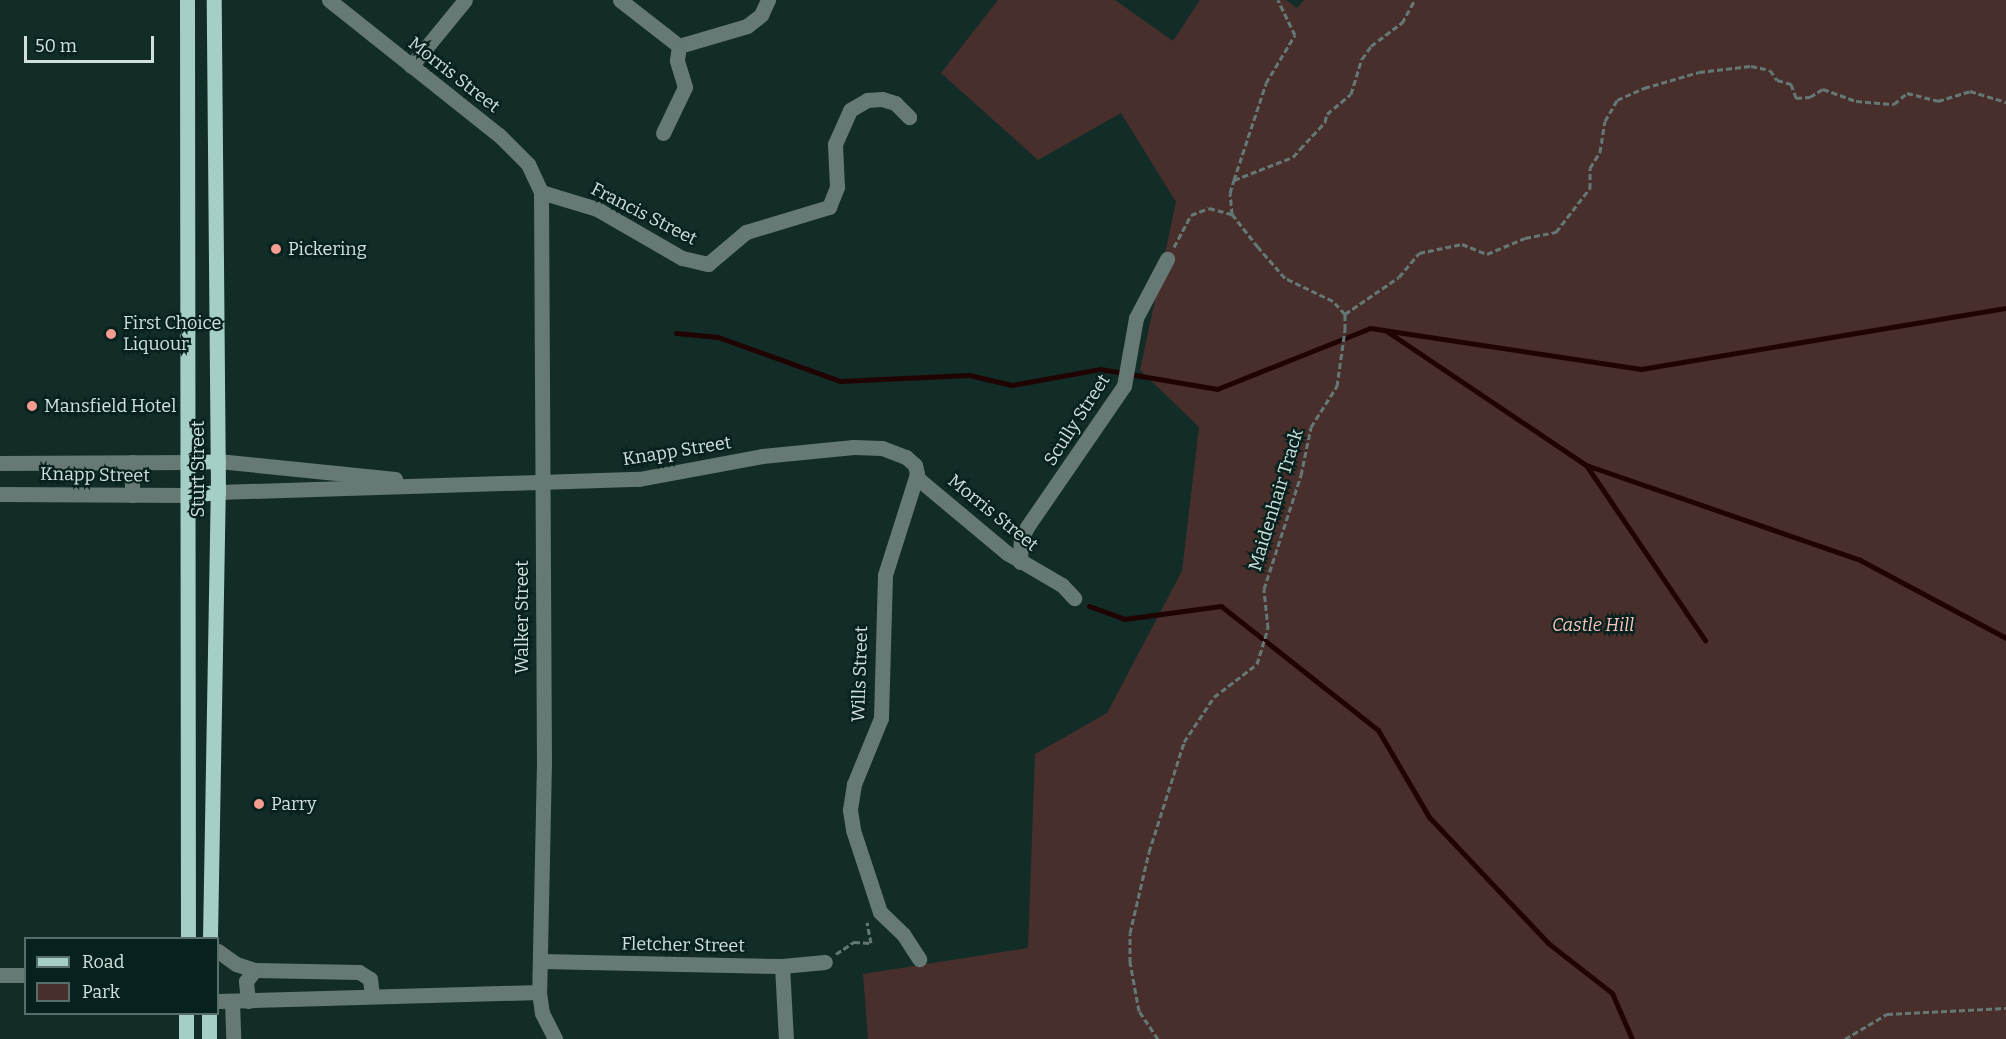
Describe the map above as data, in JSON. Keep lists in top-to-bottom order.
{
  "streets": {
    "main road": ["Sturt Street"],
    "street": [
      "Morris Street",
      "Francis Street",
      "Scully Street",
      "Knapp Street",
      "Walker Street",
      "Wills Street",
      "Fletcher Street"
    ],
    "path": ["Maidenhair Track"]
  },
  "crossings": [
    ["Morris Street", "Francis Street"],
    ["Morris Street", "Scully Street"],
    ["Morris Street", "Knapp Street"],
    ["Morris Street", "Walker Street"],
    ["Morris Street", "Wills Street"],
    ["Francis Street", "Walker Street"],
    ["Knapp Street", "Sturt Street"],
    ["Knapp Street", "Walker Street"],
    ["Knapp Street", "Wills Street"],
    ["Walker Street", "Fletcher Street"]
  ],
  "parks": ["Castle Hill"],
  "places": [
    "Pickering",
    "First Choice Liquour",
    "Mansfield Hotel",
    "Parry"
  ],
  "legend": ["Road", "Park"],
  "scale_bar": "50 m"
}
